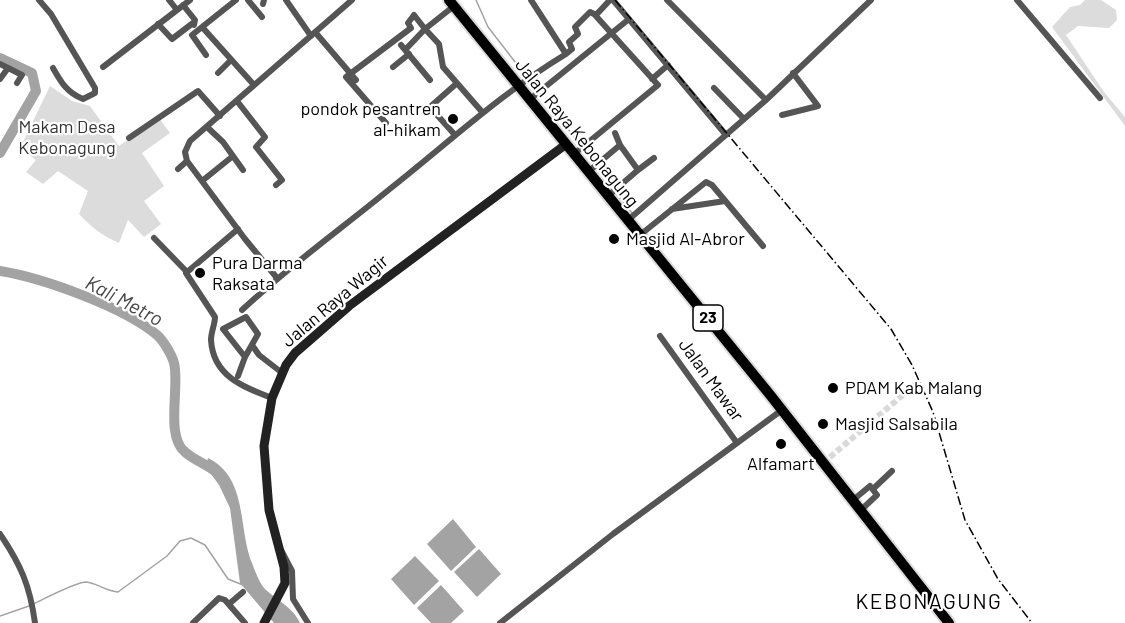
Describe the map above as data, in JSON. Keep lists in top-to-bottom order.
{
  "streets": {
    "highway": ["Jalan Raya Kebonagung", "23"],
    "main road": ["Jalan Raya Wagir"],
    "street": ["Jalan Mawar"]
  },
  "crossings": [
    ["Jalan Raya Kebonagung", "Jalan Raya Wagir"]
  ],
  "districts": ["KEBONAGUNG"],
  "water": ["Kali Metro"],
  "parks": ["Makam Desa Kebonagung"],
  "places": [
    "pondok pesantren al-hikam",
    "Masjid Al-Abror",
    "Pura Darma Raksata",
    "PDAM Kab Malang",
    "Masjid Salsabila",
    "Alfamart"
  ]
}
